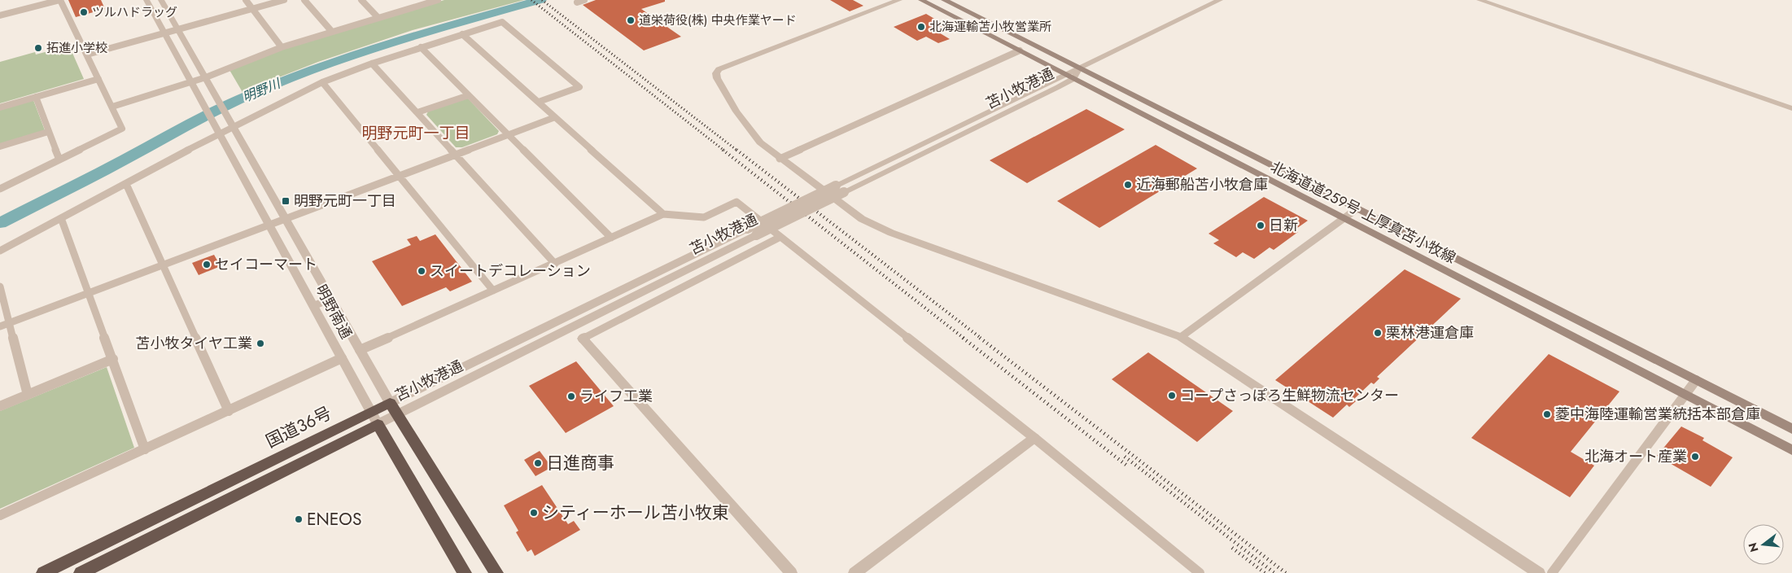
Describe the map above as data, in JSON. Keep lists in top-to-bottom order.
{
  "streets": {
    "highway": ["国道36号"],
    "main road": ["北海道道259号 上厚真苫小牧線"],
    "street": ["苫小牧港通", "明野南通"]
  },
  "crossings": [
    ["苫小牧港通", "北海道道259号 上厚真苫小牧線"],
    ["苫小牧港通", "明野南通"],
    ["苫小牧港通", "国道36号"],
    ["明野南通", "国道36号"]
  ],
  "districts": ["明野元町一丁目"],
  "water": ["明野川"],
  "places": {
    "other": [
      "ツルハドラッグ",
      "道栄荷役(株) 中央作業ヤード",
      "北海運輸苫小牧営業所",
      "拓進小学校",
      "近海郵船苫小牧倉庫",
      "日新",
      "セイコーマート",
      "スイートデコレーション",
      "栗林港運倉庫",
      "苫小牧タイヤ工業",
      "コープさっぽろ生鮮物流センター",
      "ライフ工業",
      "菱中海陸運輸営業統括本部倉庫",
      "北海オート産業",
      "日進商事",
      "シティーホール苫小牧東",
      "ENEOS"
    ],
    "transit": ["明野元町一丁目"]
  },
  "north": "left"
}
